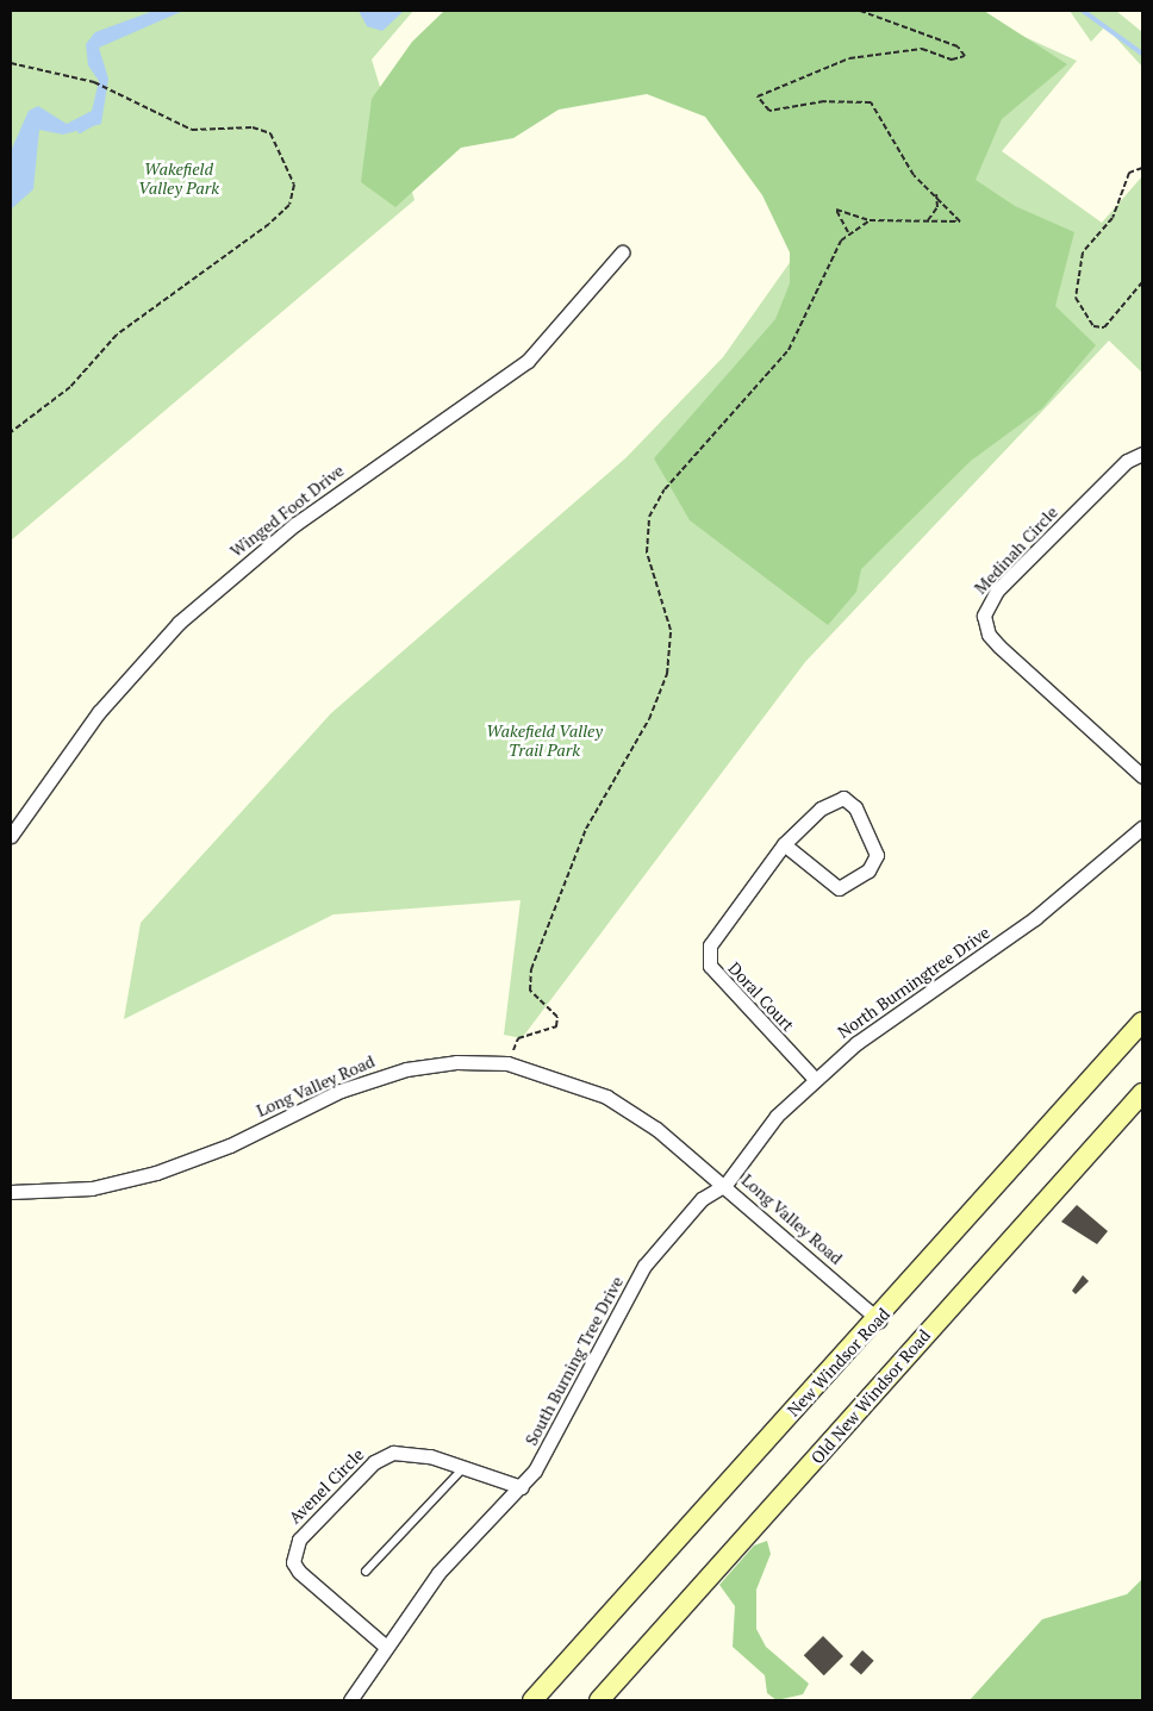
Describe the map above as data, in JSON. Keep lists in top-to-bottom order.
{
  "streets": {
    "main road": ["New Windsor Road", "Old New Windsor Road"],
    "street": [
      "Winged Foot Drive",
      "Medinah Circle",
      "North Burningtree Drive",
      "Doral Court",
      "Long Valley Road",
      "South Burning Tree Drive",
      "Avenel Circle"
    ]
  },
  "crossings": [
    ["North Burningtree Drive", "Doral Court"],
    ["North Burningtree Drive", "Long Valley Road"],
    ["North Burningtree Drive", "South Burning Tree Drive"],
    ["Long Valley Road", "South Burning Tree Drive"],
    ["Long Valley Road", "New Windsor Road"],
    ["South Burning Tree Drive", "Avenel Circle"]
  ],
  "parks": ["Wakefield Valley Park", "Wakefield Valley Trail Park"]
}
